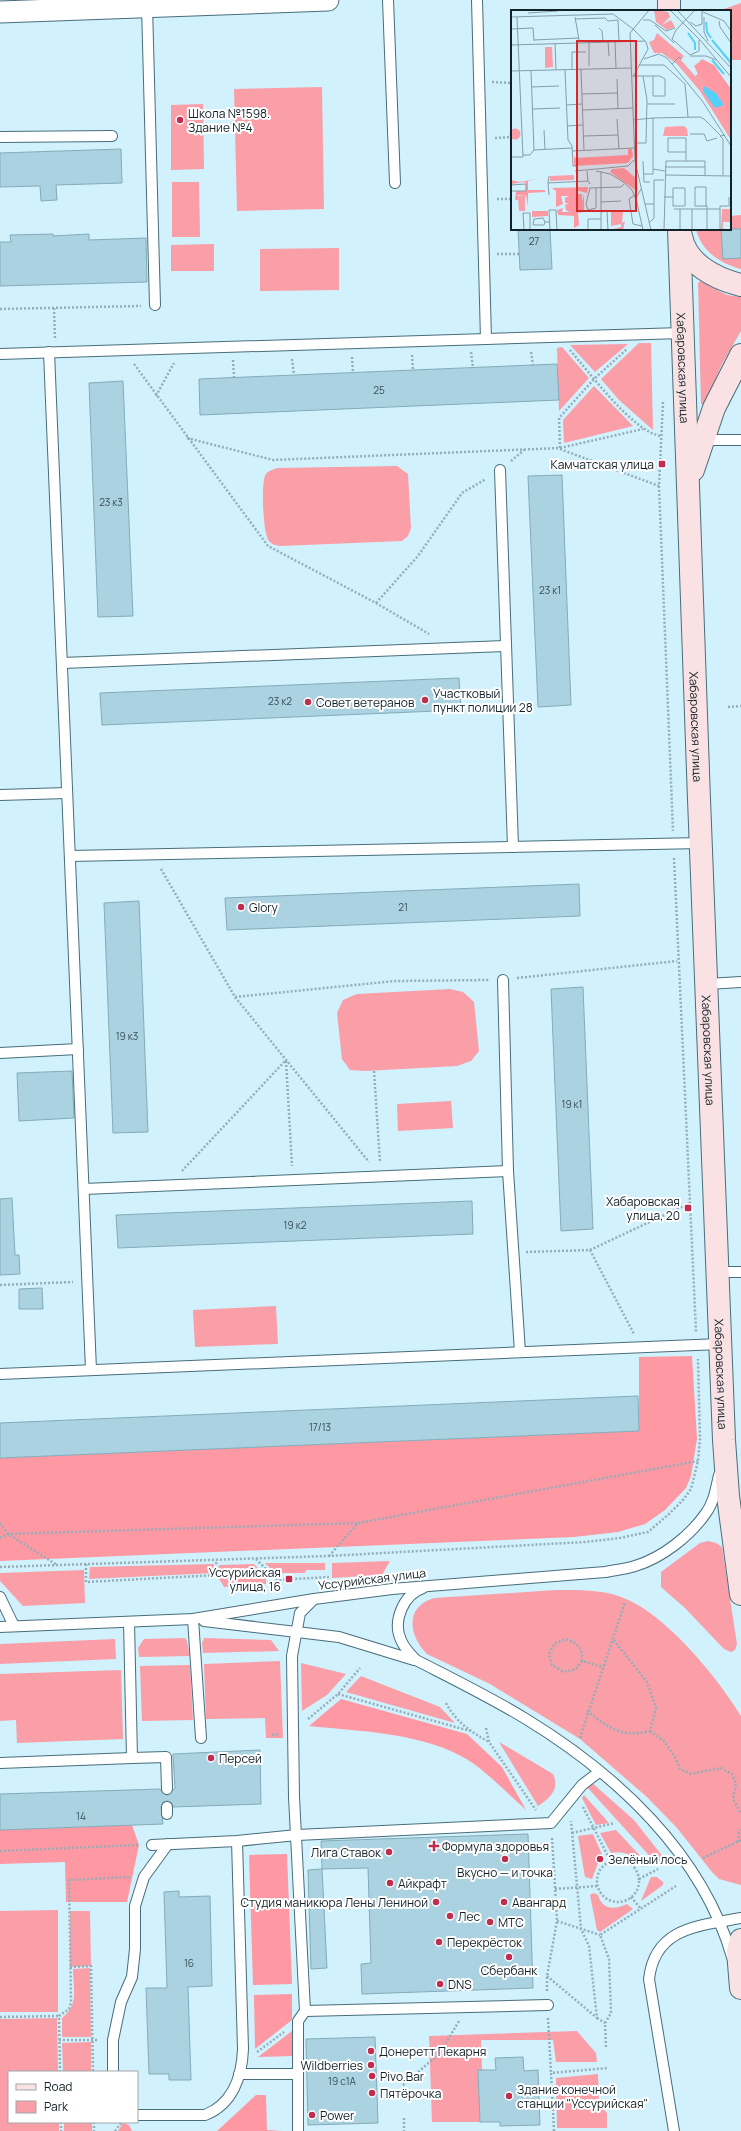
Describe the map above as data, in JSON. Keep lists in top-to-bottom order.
{
  "streets": {
    "main road": ["Хабаровская улица"],
    "lane": ["Уссурийская улица"]
  },
  "crossings": [
    ["Хабаровская улица", "Уссурийская улица"]
  ],
  "places": {
    "other": [
      "Школа №1598. Здание №4",
      "Участковый пункт полиции 28",
      "Совет ветеранов",
      "Glory",
      "Персей",
      "Лига Ставок",
      "Вкусно — и точка",
      "Зелёный лось",
      "Айкрафт",
      "Студия маникюра Лены Лениной",
      "Авангард",
      "Лес",
      "МТС",
      "Перекрёсток",
      "Сбербанк",
      "DNS",
      "Донеретт Пекарня",
      "Wildberries",
      "Pivo.Bar",
      "Пятёрочка",
      "Здание конечной станции \"Уссурийская\"",
      "Power"
    ],
    "transit": ["Камчатская улица", "Хабаровская улица, 20", "Уссурийская улица, 16"],
    "health": ["Формула здоровья"]
  },
  "house_numbers": [
    "27",
    "25",
    "23 к3",
    "23 к1",
    "23 к2",
    "21",
    "19 к3",
    "19 к1",
    "19 к2",
    "17/13",
    "14",
    "16",
    "19 с1А"
  ],
  "legend": ["Road", "Park"]
}
